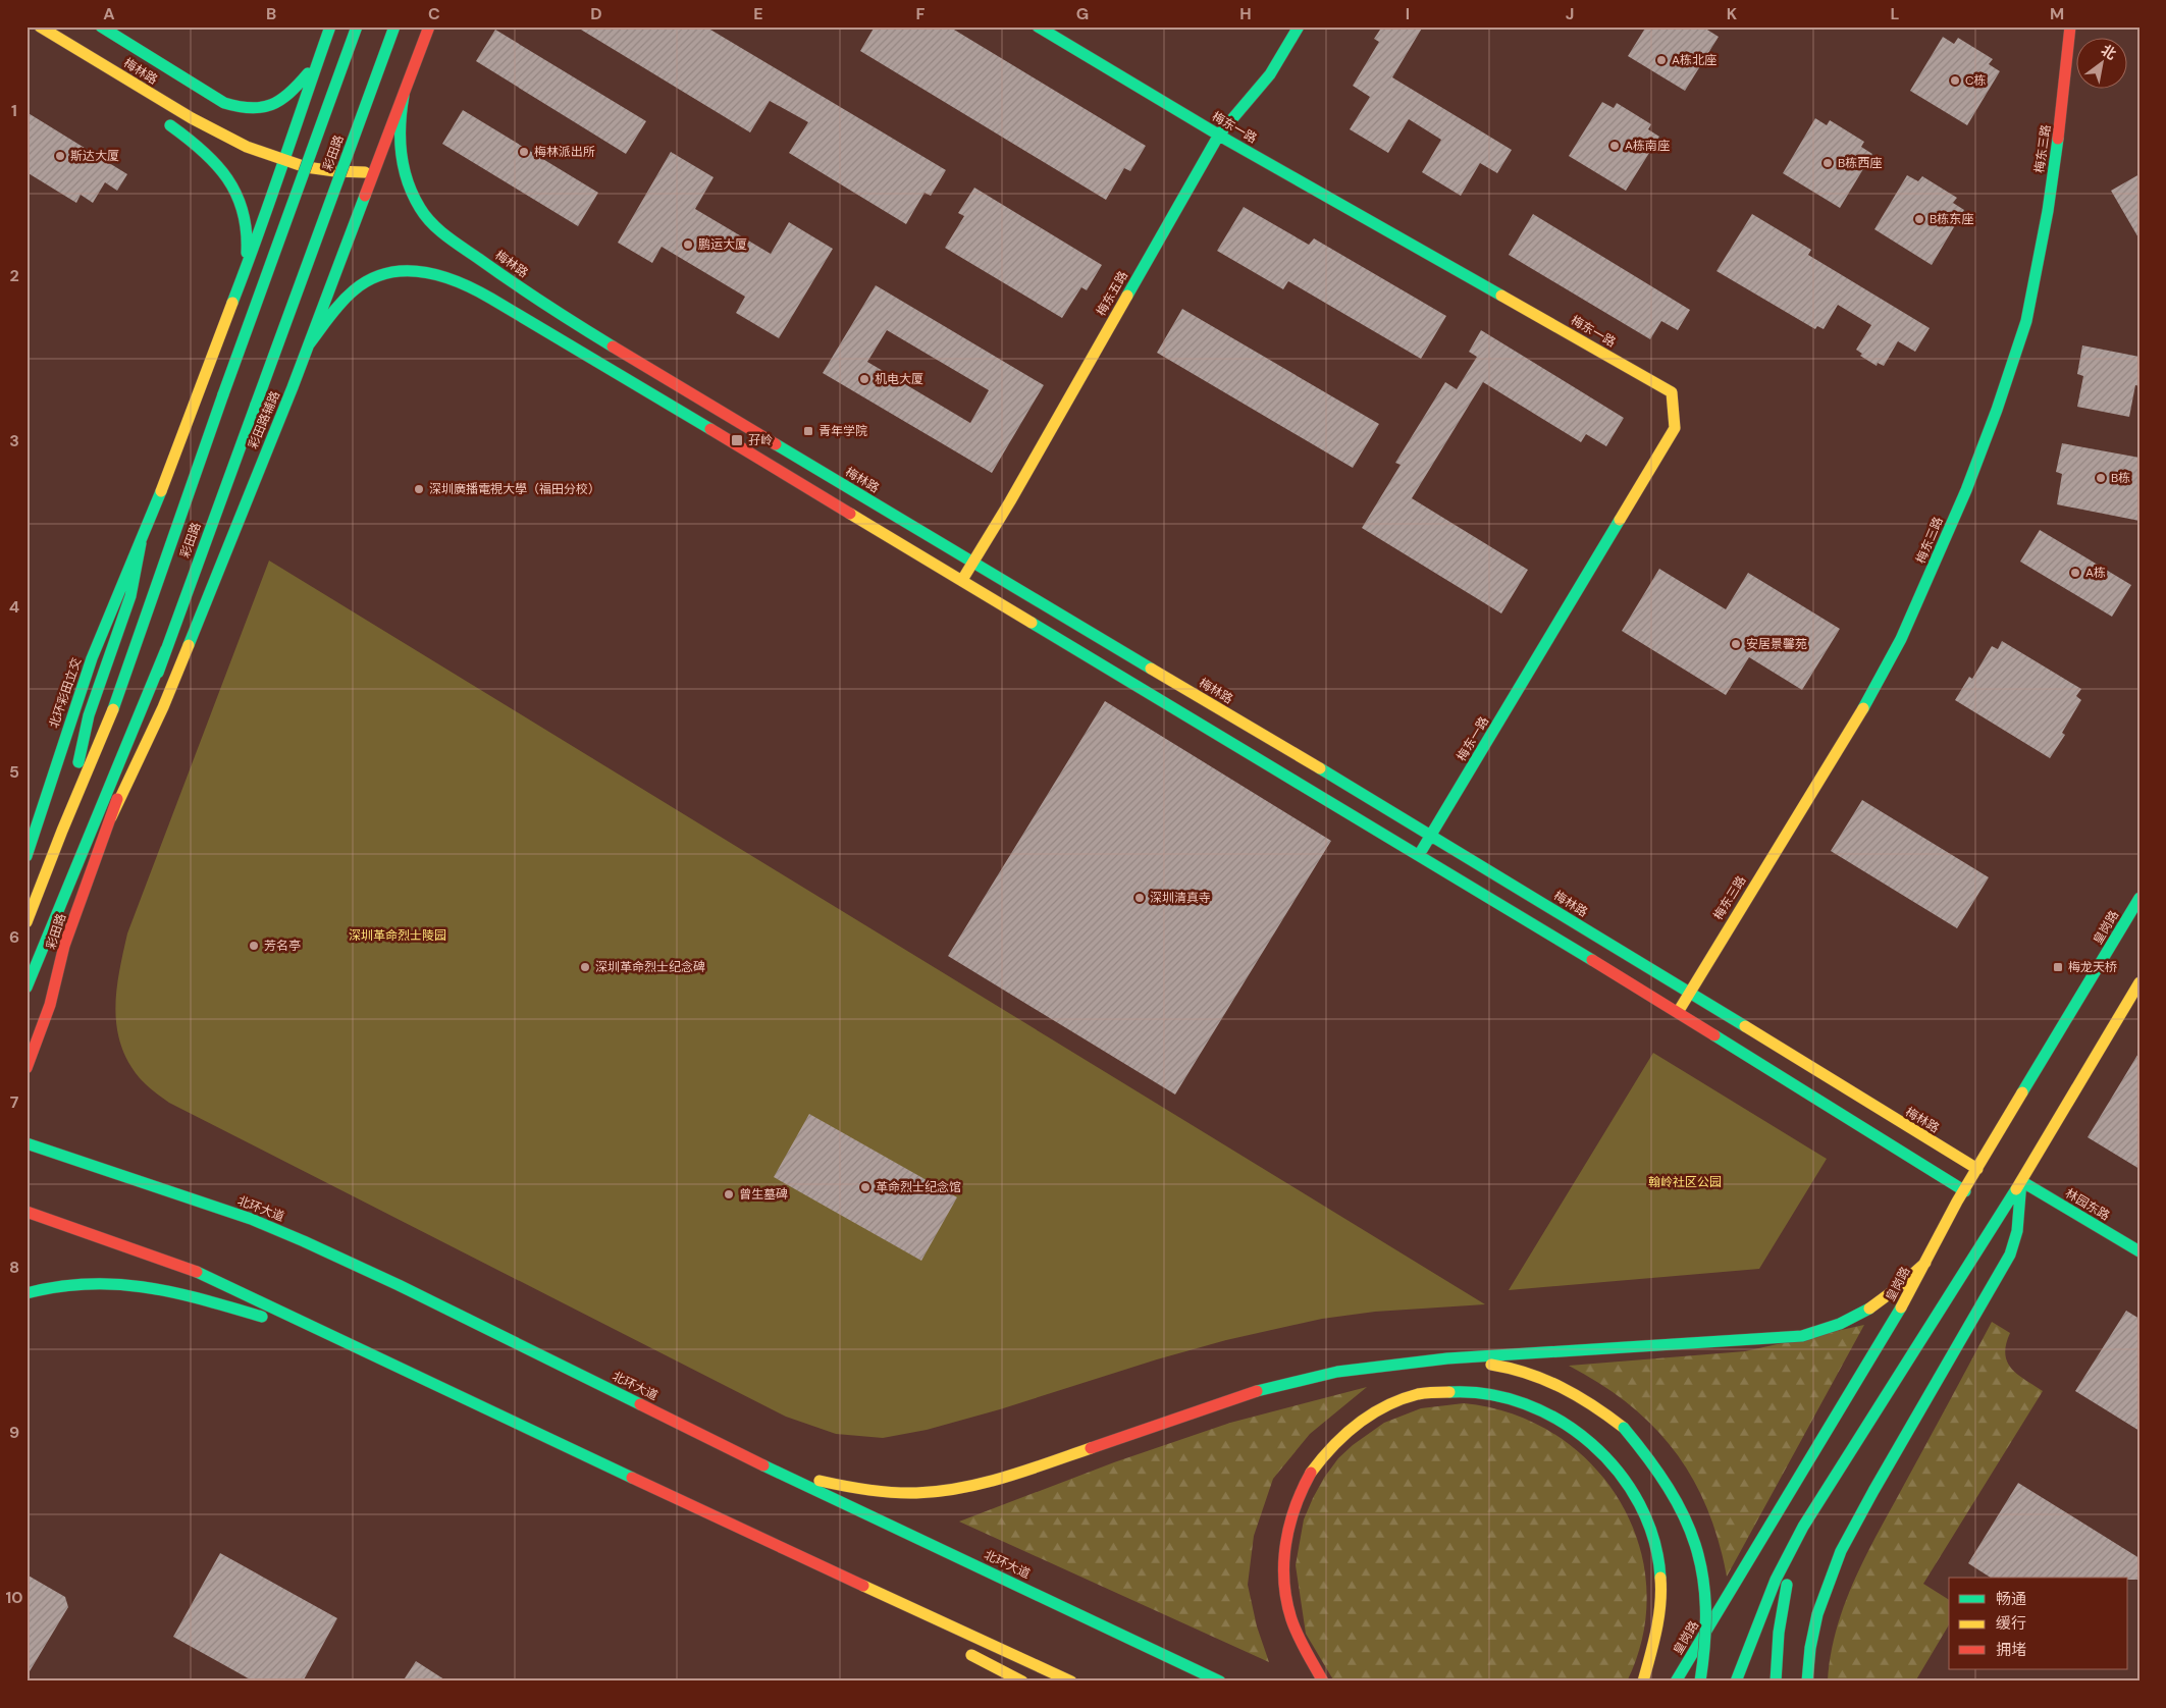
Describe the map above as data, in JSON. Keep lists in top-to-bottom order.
{
  "streets": {
    "main road": [
      "梅林路",
      "梅东一路",
      "梅东三路",
      "彩田路",
      "梅东五路",
      "彩田路辅路",
      "北环彩田立交",
      "皇岗路",
      "林园东路",
      "北环大道"
    ]
  },
  "crossings": [
    ["梅林路", "梅东一路"],
    ["梅林路", "梅东三路"],
    ["梅林路", "梅东五路"],
    ["梅林路", "彩田路辅路"],
    ["梅林路", "皇岗路"],
    ["梅东一路", "梅东五路"],
    ["彩田路", "彩田路辅路"]
  ],
  "parks": ["深圳革命烈士陵园", "翰岭社区公园"],
  "places": {
    "other": [
      "A栋北座",
      "C栋",
      "A栋南座",
      "梅林派出所",
      "斯达大厦",
      "B栋西座",
      "B栋东座",
      "鹏运大厦",
      "机电大厦",
      "B栋",
      "深圳廣播電視大學（福田分校）",
      "A栋",
      "安居景馨苑",
      "深圳清真寺",
      "芳名亭",
      "深圳革命烈士纪念碑",
      "革命烈士纪念馆",
      "曾生墓碑"
    ],
    "transit": ["青年学院", "孖岭", "梅龙天桥"]
  },
  "legend": ["畅通", "缓行", "拥堵"],
  "north": "top right",
  "grid": {
    "columns": [
      "A",
      "B",
      "C",
      "D",
      "E",
      "F",
      "G",
      "H",
      "I",
      "J",
      "K",
      "L",
      "M"
    ],
    "rows": [
      "1",
      "2",
      "3",
      "4",
      "5",
      "6",
      "7",
      "8",
      "9",
      "10"
    ]
  }
}
